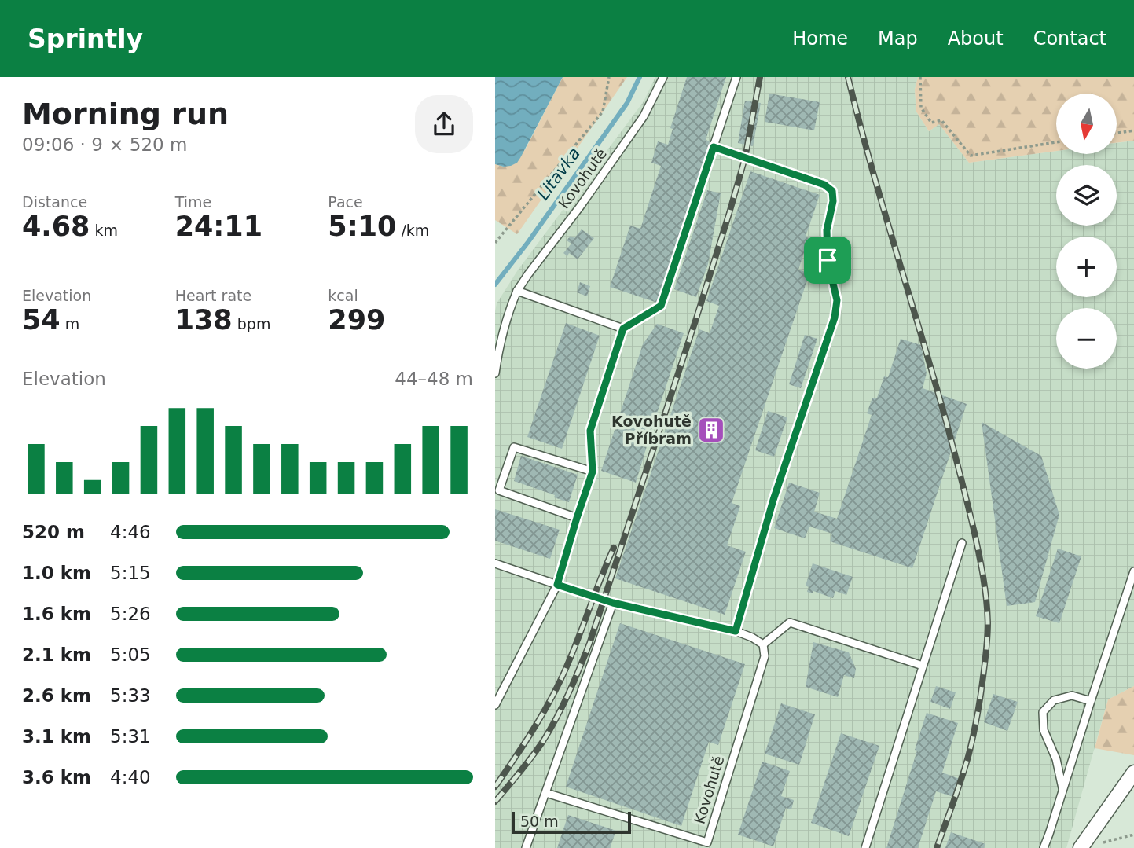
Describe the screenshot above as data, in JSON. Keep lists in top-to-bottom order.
{
  "streets": {
    "lane": ["Kovohutě"]
  },
  "water": ["Litavka"],
  "places": {
    "building": ["Kovohutě Příbram"]
  },
  "scale_bar": "50 m",
  "north": "bottom",
  "page": {
    "header": "Sprintly",
    "nav": [
      "Home",
      "Map",
      "About",
      "Contact"
    ],
    "heading": ["Morning run", "09:06 · 9 × 520 m"],
    "map_buttons": ["+", "−"],
    "stats": [
      ["Distance", "4.68 km"],
      ["Time", "24:11"],
      ["Pace", "5:10 /km"],
      ["Elevation", "54 m"],
      ["Heart rate", "138 bpm"],
      ["kcal", "299"]
    ],
    "chart": ["Elevation", "44–48 m"],
    "list": [
      {
        "name": "520 m",
        "note": "4:46"
      },
      {
        "name": "1.0 km",
        "note": "5:15"
      },
      {
        "name": "1.6 km",
        "note": "5:26"
      },
      {
        "name": "2.1 km",
        "note": "5:05"
      },
      {
        "name": "2.6 km",
        "note": "5:33"
      },
      {
        "name": "3.1 km",
        "note": "5:31"
      },
      {
        "name": "3.6 km",
        "note": "4:40"
      }
    ],
    "scale": "50 m"
  }
}
